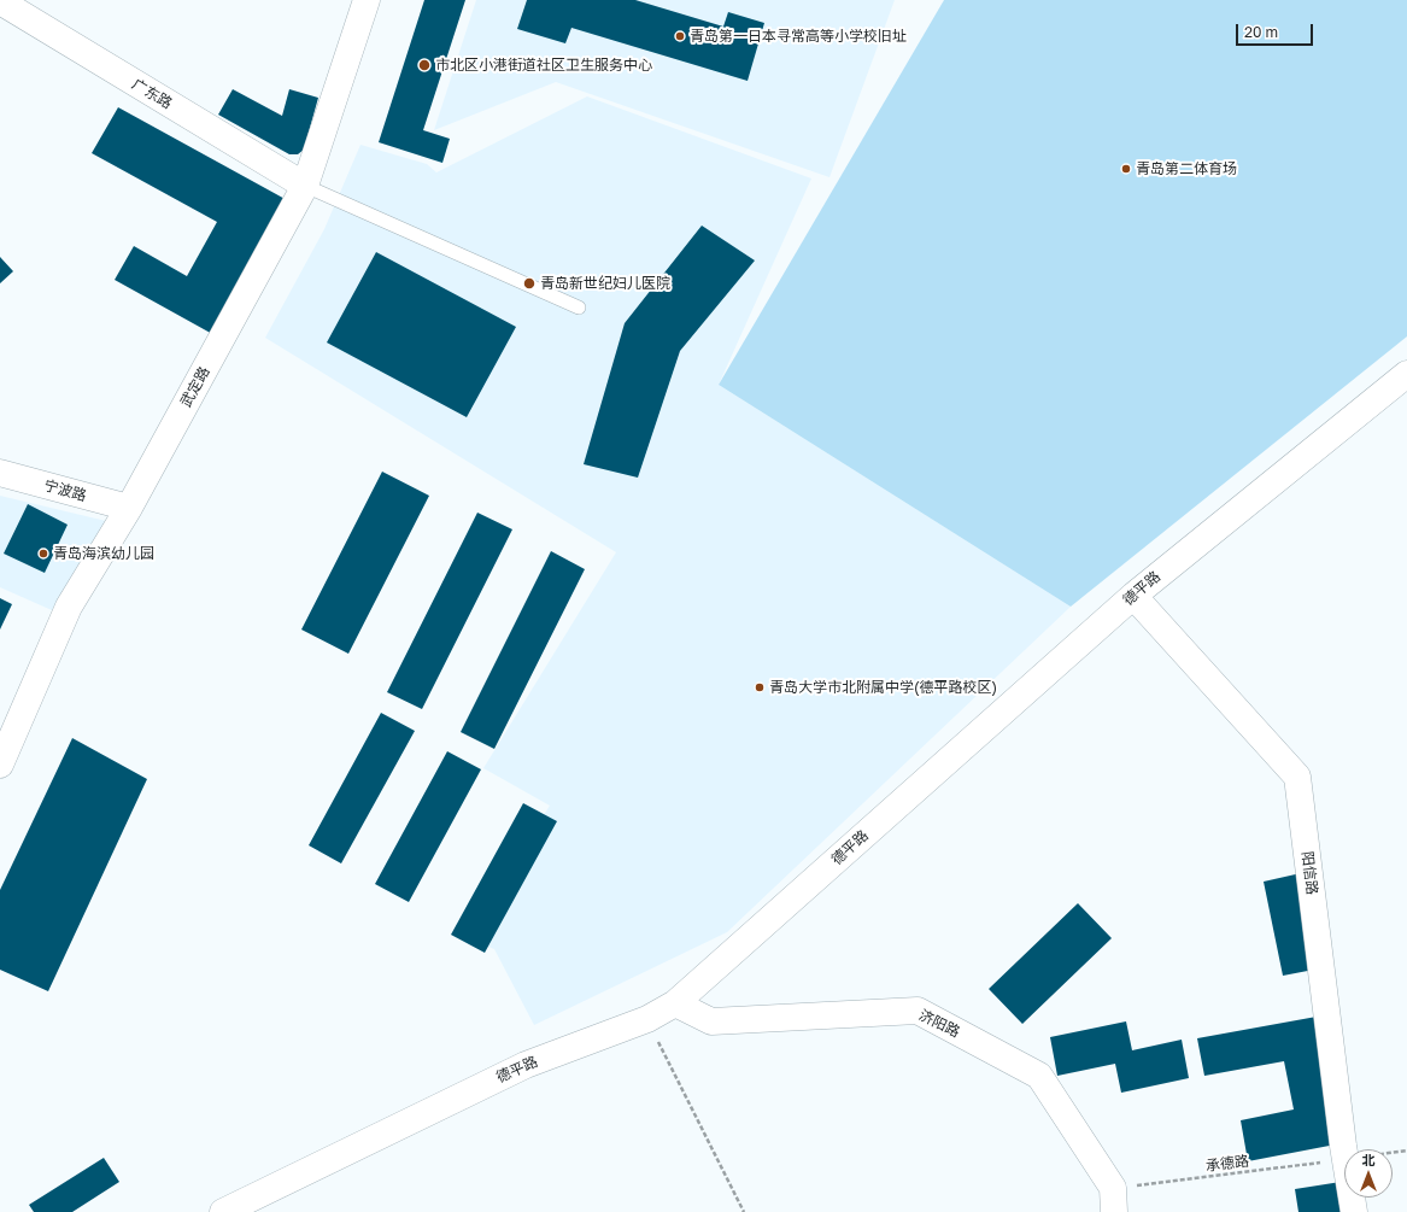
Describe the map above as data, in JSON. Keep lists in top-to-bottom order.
{
  "streets": {
    "street": [
      "广东路",
      "武定路",
      "宁波路",
      "德平路",
      "阳信路",
      "济阳路"
    ],
    "path": ["承德路"]
  },
  "crossings": [
    ["广东路", "武定路"],
    ["武定路", "宁波路"],
    ["德平路", "阳信路"],
    ["德平路", "济阳路"],
    ["济阳路", "承德路"]
  ],
  "places": [
    "青岛第一日本寻常高等小学校旧址",
    "市北区小港街道社区卫生服务中心",
    "青岛第二体育场",
    "青岛新世纪妇儿医院",
    "青岛海滨幼儿园",
    "青岛大学市北附属中学(德平路校区)"
  ],
  "scale_bar": "20 m",
  "north": "top"
}
